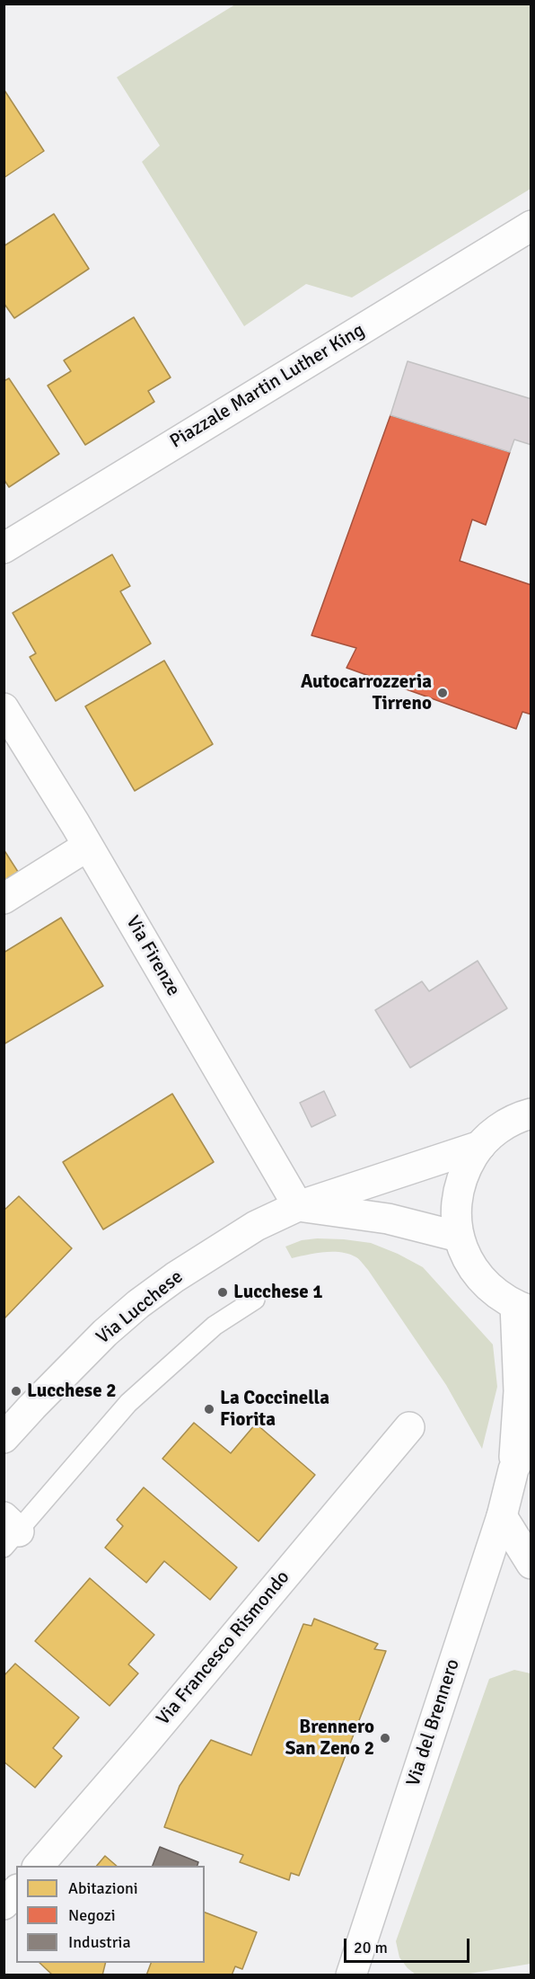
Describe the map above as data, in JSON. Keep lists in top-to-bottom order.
{
  "streets": {
    "street": [
      "Piazzale Martin Luther King",
      "Via Firenze",
      "Via Lucchese",
      "Via Francesco Rismondo",
      "Via del Brennero"
    ]
  },
  "crossings": [
    ["Via Firenze", "Via Lucchese"]
  ],
  "places": [
    "Autocarrozzeria Tirreno",
    "Lucchese 1",
    "Lucchese 2",
    "La Coccinella Fiorita",
    "Brennero San Zeno 2"
  ],
  "legend": ["Abitazioni", "Negozi", "Industria"],
  "scale_bar": "20 m"
}
